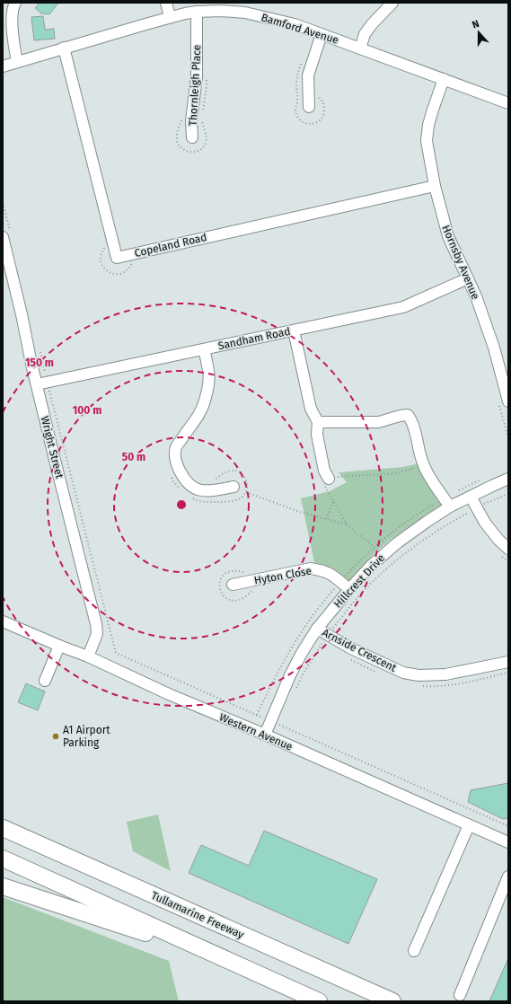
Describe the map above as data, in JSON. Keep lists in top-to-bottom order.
{
  "streets": {
    "highway": ["Tullamarine Freeway"],
    "street": [
      "Bamford Avenue",
      "Thornleigh Place",
      "Copeland Road",
      "Hornsby Avenue",
      "Sandham Road",
      "Wright Street",
      "Hyton Close",
      "Hillcrest Drive",
      "Arnside Crescent",
      "Western Avenue"
    ]
  },
  "crossings": [
    ["Bamford Avenue", "Thornleigh Place"],
    ["Bamford Avenue", "Copeland Road"],
    ["Bamford Avenue", "Hornsby Avenue"],
    ["Copeland Road", "Hornsby Avenue"],
    ["Hornsby Avenue", "Sandham Road"],
    ["Sandham Road", "Wright Street"],
    ["Wright Street", "Western Avenue"],
    ["Hyton Close", "Hillcrest Drive"],
    ["Hillcrest Drive", "Arnside Crescent"],
    ["Hillcrest Drive", "Western Avenue"]
  ],
  "places": ["A1 Airport Parking"],
  "north": "top",
  "rings": ["150 m", "100 m", "50 m"]
}
